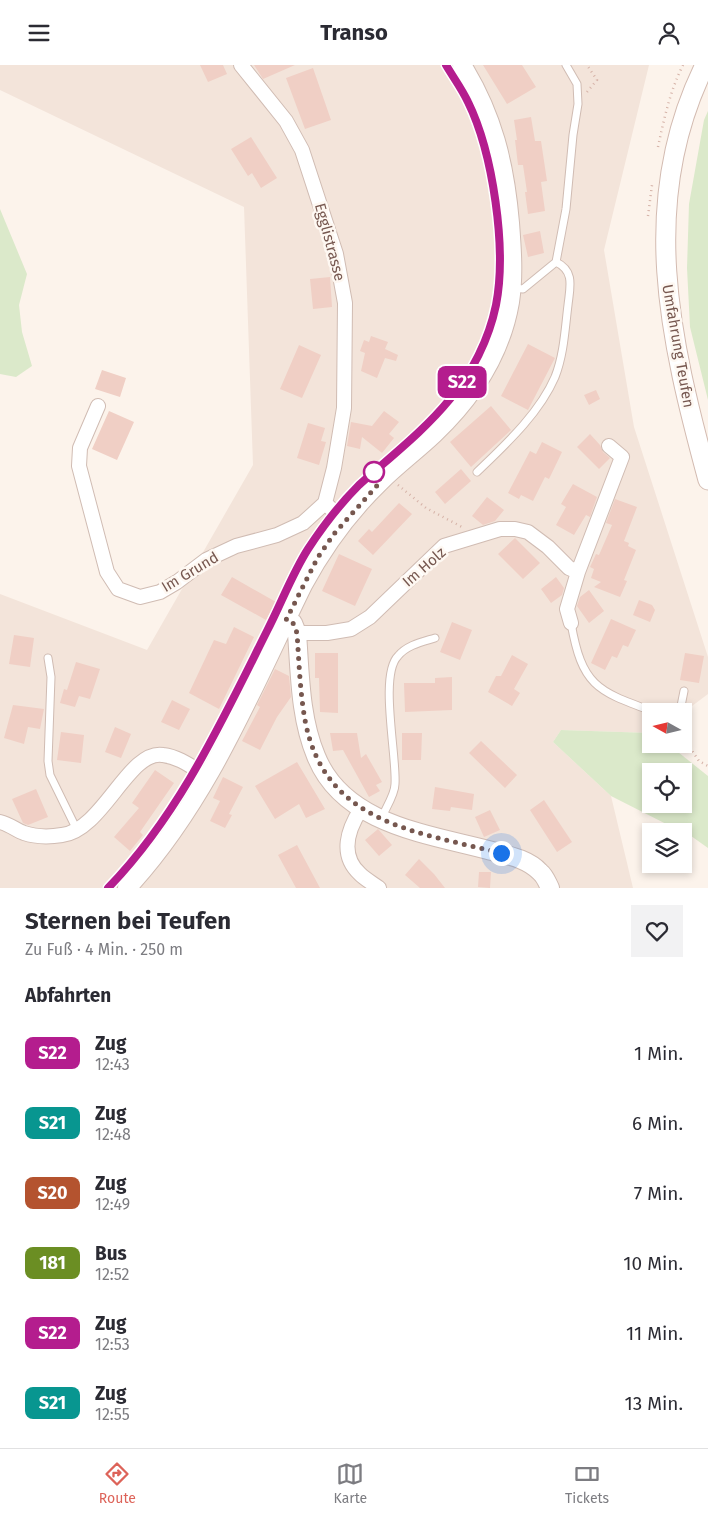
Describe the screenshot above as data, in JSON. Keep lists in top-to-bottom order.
{
  "streets": {
    "main road": ["Umfahrung Teufen"],
    "street": ["Egglistrasse", "Im Holz", "Im Grund"]
  },
  "crossings": [
    ["Egglistrasse", "Im Grund"]
  ],
  "north": "left",
  "page": {
    "header": "Transo",
    "on_map": "S22",
    "heading": [
      ["Sternen bei Teufen", "Zu Fuß · 4 Min. · 250 m"],
      "Abfahrten"
    ],
    "list": [
      {
        "mark": "S22",
        "name": "Zug",
        "note": "12:43",
        "value": "1 Min."
      },
      {
        "mark": "S21",
        "name": "Zug",
        "note": "12:48",
        "value": "6 Min."
      },
      {
        "mark": "S20",
        "name": "Zug",
        "note": "12:49",
        "value": "7 Min."
      },
      {
        "mark": "181",
        "name": "Bus",
        "note": "12:52",
        "value": "10 Min."
      },
      {
        "mark": "S22",
        "name": "Zug",
        "note": "12:53",
        "value": "11 Min."
      },
      {
        "mark": "S21",
        "name": "Zug",
        "note": "12:55",
        "value": "13 Min."
      }
    ],
    "tabs": ["Route", "Karte", "Tickets"]
  }
}
